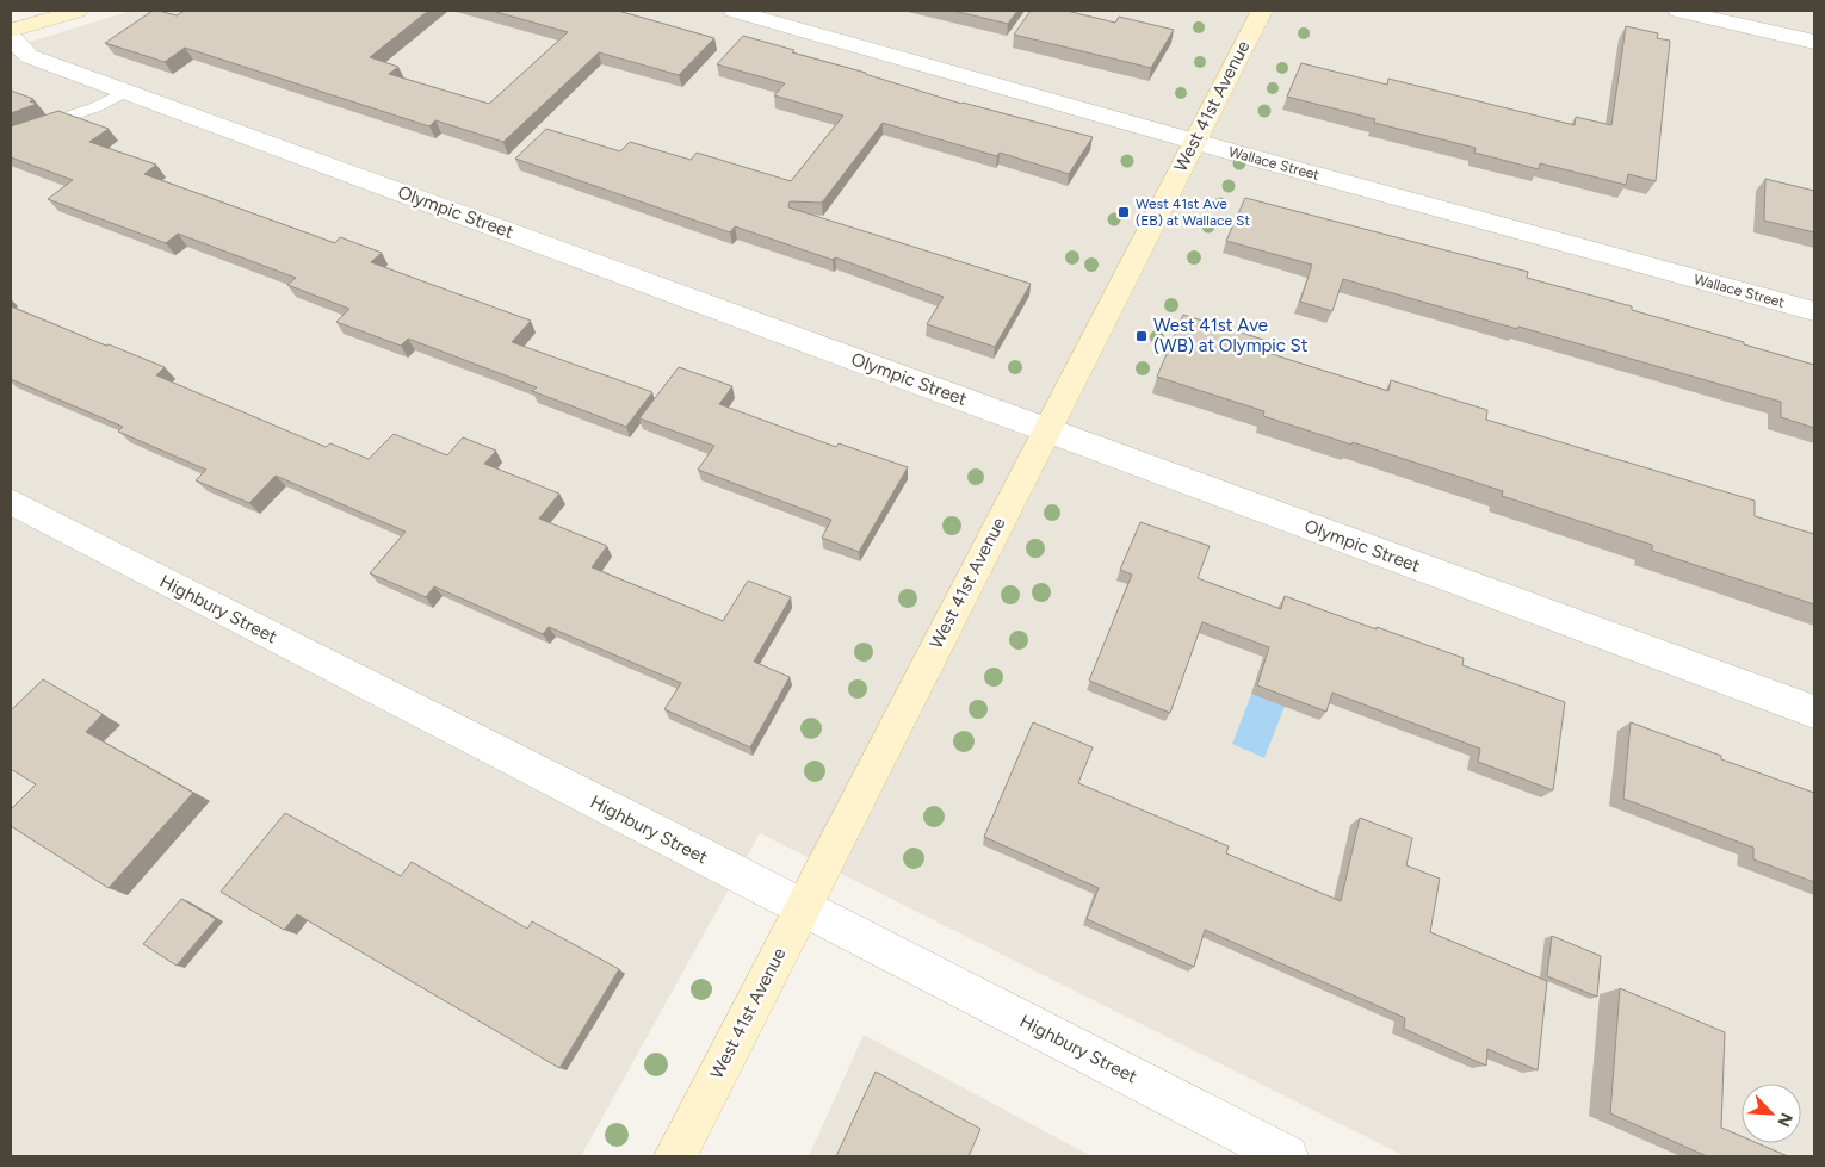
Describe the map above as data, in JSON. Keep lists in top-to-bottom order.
{
  "streets": {
    "main road": ["West 41st Avenue"],
    "street": ["Wallace Street", "Olympic Street", "Highbury Street"]
  },
  "crossings": [
    ["West 41st Avenue", "Wallace Street"],
    ["West 41st Avenue", "Olympic Street"],
    ["West 41st Avenue", "Highbury Street"]
  ],
  "places": {
    "transit": ["West 41st Ave (EB) at Wallace St", "West 41st Ave (WB) at Olympic St"]
  },
  "north": "bottom right"
}
